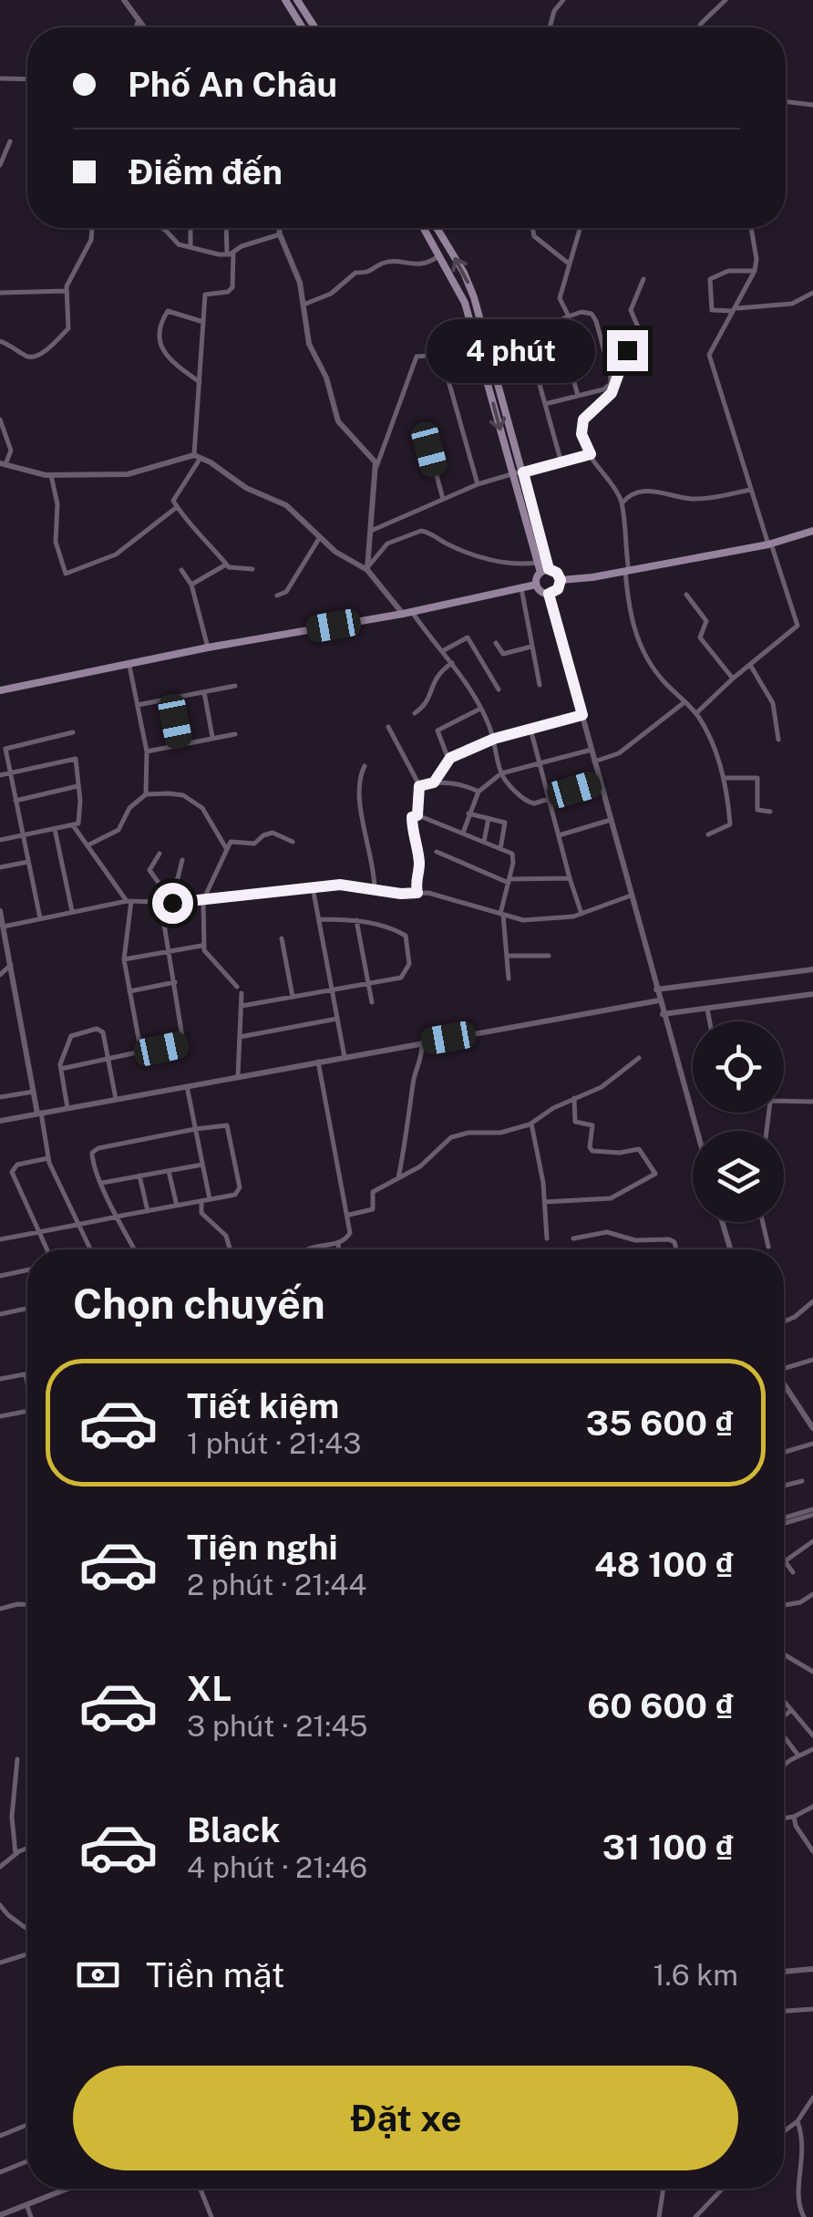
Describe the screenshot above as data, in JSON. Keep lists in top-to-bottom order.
{
  "page": {
    "banner": ["Phố An Châu", "Điểm đến"],
    "bubble": "4 phút",
    "heading": "Chọn chuyến",
    "list": [
      {
        "name": "Tiết kiệm",
        "note": "1 phút · 21:43",
        "value": "35 600 ₫"
      },
      {
        "name": "Tiện nghi",
        "note": "2 phút · 21:44",
        "value": "48 100 ₫"
      },
      {
        "name": "XL",
        "note": "3 phút · 21:45",
        "value": "60 600 ₫"
      },
      {
        "name": "Black",
        "note": "4 phút · 21:46",
        "value": "31 100 ₫"
      }
    ],
    "pay": ["Tiền mặt", "1.6 km"],
    "buttons": "Đặt xe"
  }
}
